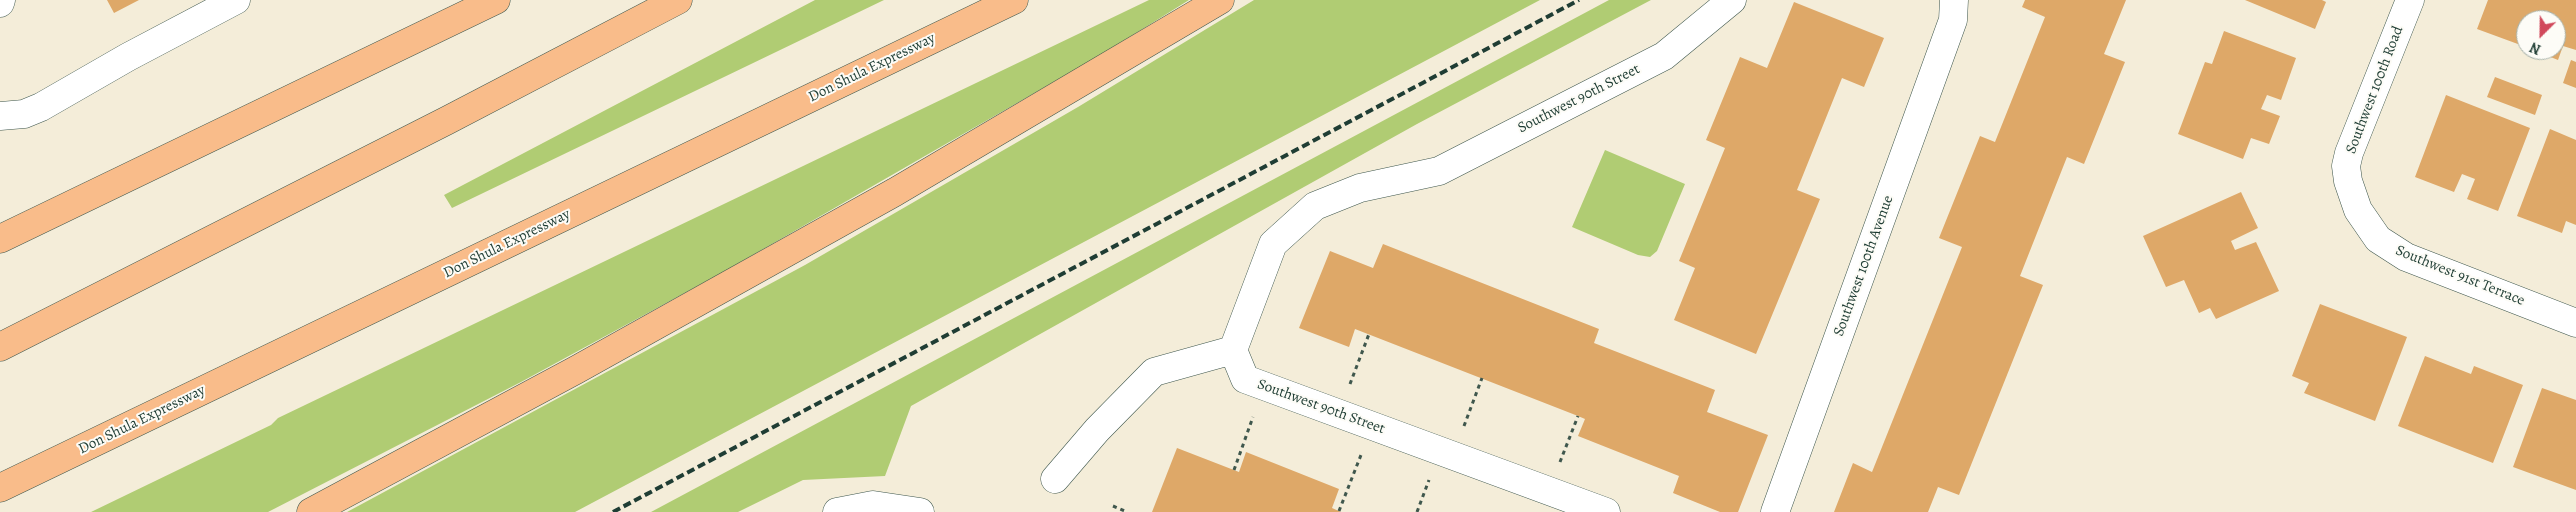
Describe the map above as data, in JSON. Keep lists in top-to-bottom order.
{
  "streets": {
    "highway": ["Don Shula Expressway"],
    "street": [
      "Southwest 100th Road",
      "Southwest 90th Street",
      "Southwest 100th Avenue",
      "Southwest 91st Terrace"
    ]
  },
  "crossings": [
    ["Southwest 100th Road", "Southwest 91st Terrace"]
  ],
  "north": "bottom left"
}
